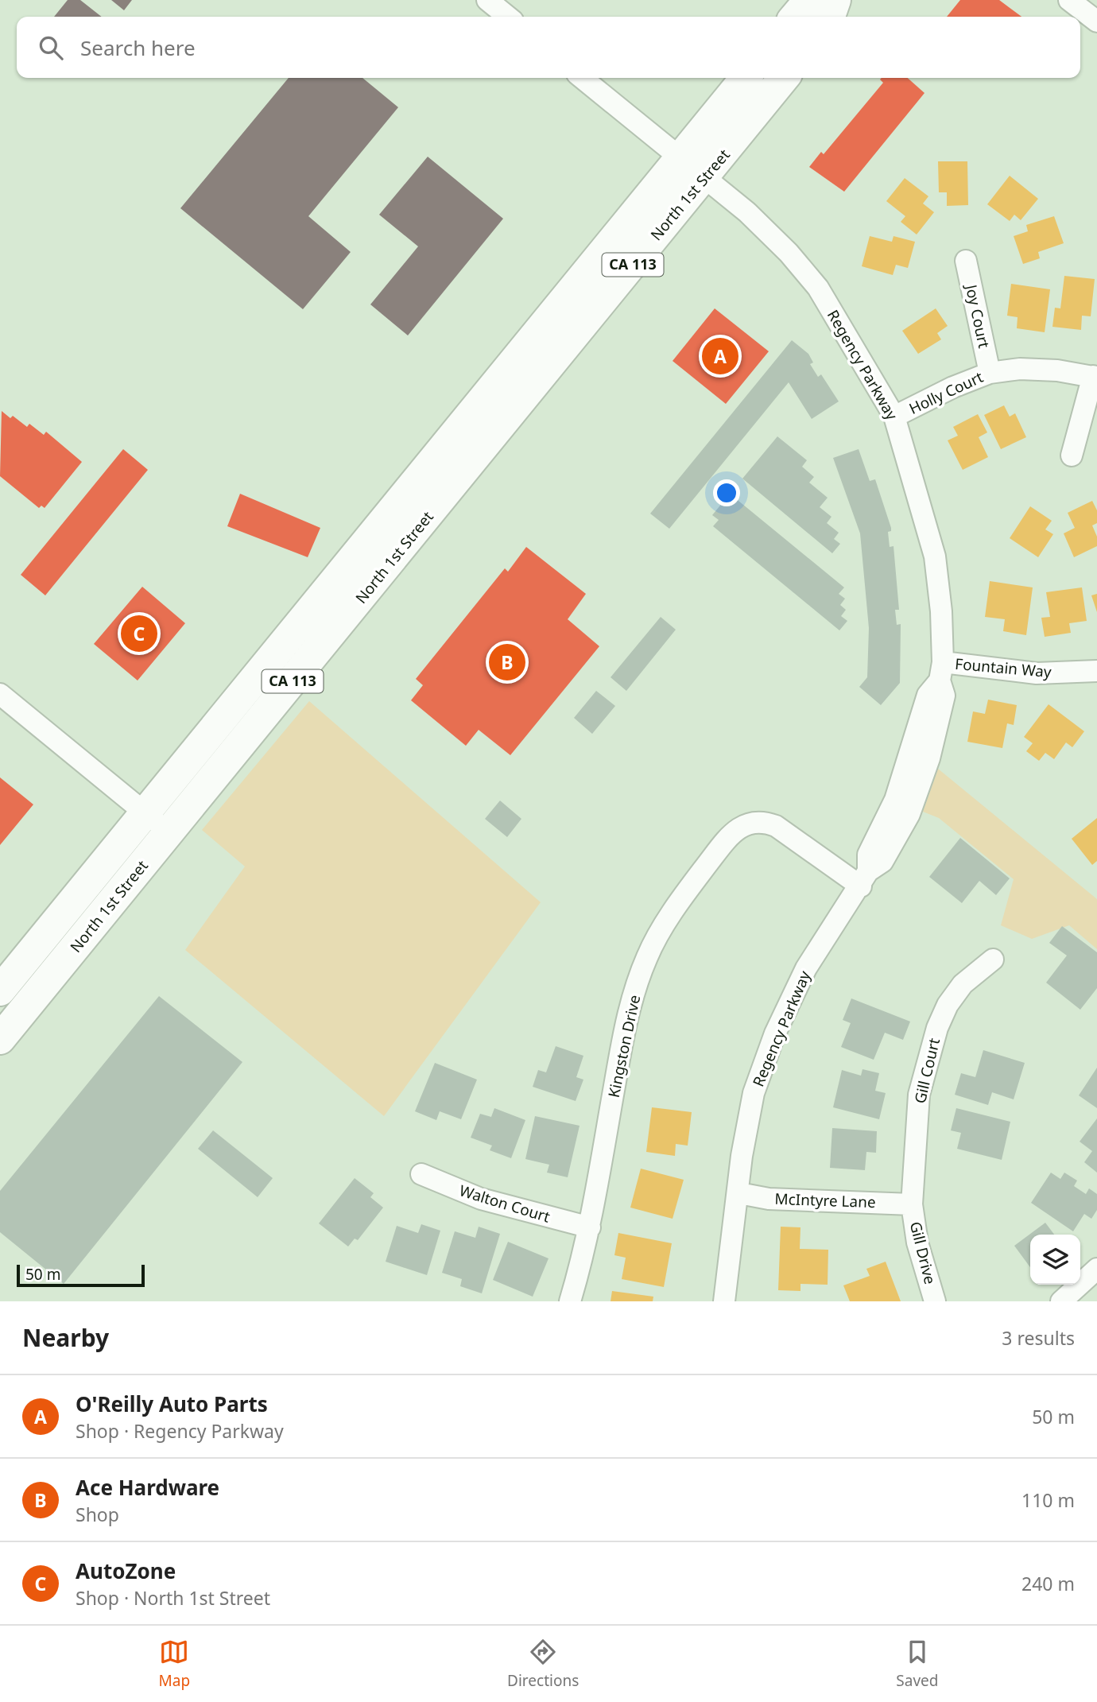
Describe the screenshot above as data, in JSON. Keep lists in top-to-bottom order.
{
  "streets": {
    "main road": ["North 1st Street", "CA 113"],
    "street": [
      "Joy Court",
      "Regency Parkway",
      "Holly Court",
      "Fountain Way",
      "Kingston Drive",
      "Gill Court",
      "McIntyre Lane",
      "Walton Court",
      "Gill Drive"
    ]
  },
  "crossings": [
    ["North 1st Street", "Regency Parkway"],
    ["Joy Court", "Holly Court"],
    ["Regency Parkway", "Holly Court"],
    ["Regency Parkway", "Fountain Way"],
    ["Regency Parkway", "Kingston Drive"],
    ["Regency Parkway", "McIntyre Lane"],
    ["Kingston Drive", "Walton Court"],
    ["Gill Court", "McIntyre Lane"],
    ["Gill Court", "Gill Drive"],
    ["McIntyre Lane", "Gill Drive"]
  ],
  "scale_bar": "50 m",
  "page": {
    "search": "Search here",
    "pins": ["A", "C", "B"],
    "scale": "50 m",
    "heading": ["Nearby", "3 results"],
    "list": [
      {
        "mark": "A",
        "name": "O'Reilly Auto Parts",
        "note": "Shop · Regency Parkway",
        "value": "50 m"
      },
      {
        "mark": "B",
        "name": "Ace Hardware",
        "note": "Shop",
        "value": "110 m"
      },
      {
        "mark": "C",
        "name": "AutoZone",
        "note": "Shop · North 1st Street",
        "value": "240 m"
      }
    ],
    "nav": ["Map", "Directions", "Saved"]
  }
}
